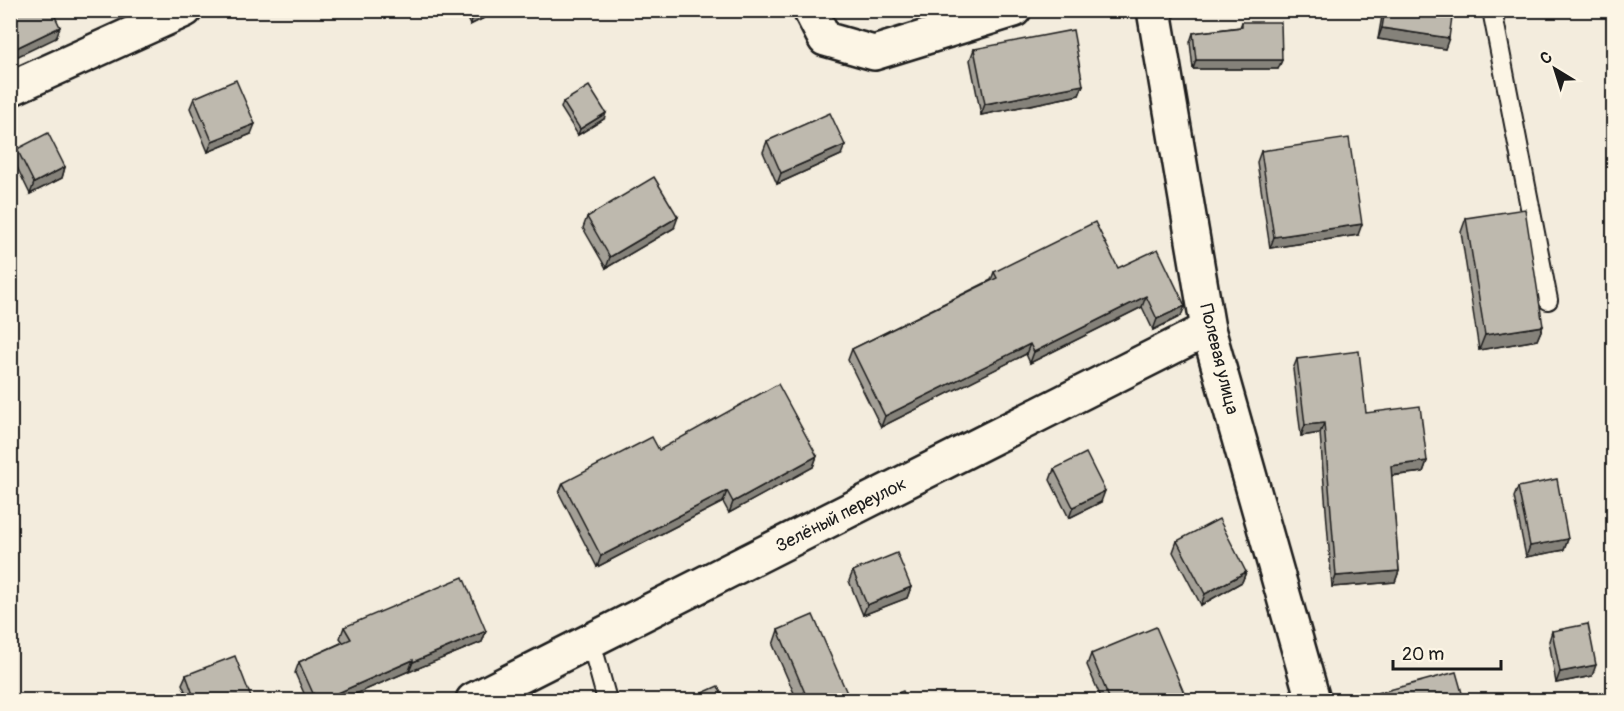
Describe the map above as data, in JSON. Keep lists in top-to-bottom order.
{
  "streets": {
    "street": ["Полевая улица", "Зелёный переулок"]
  },
  "crossings": [
    ["Полевая улица", "Зелёный переулок"]
  ],
  "scale_bar": "20 m",
  "north": "top left"
}
